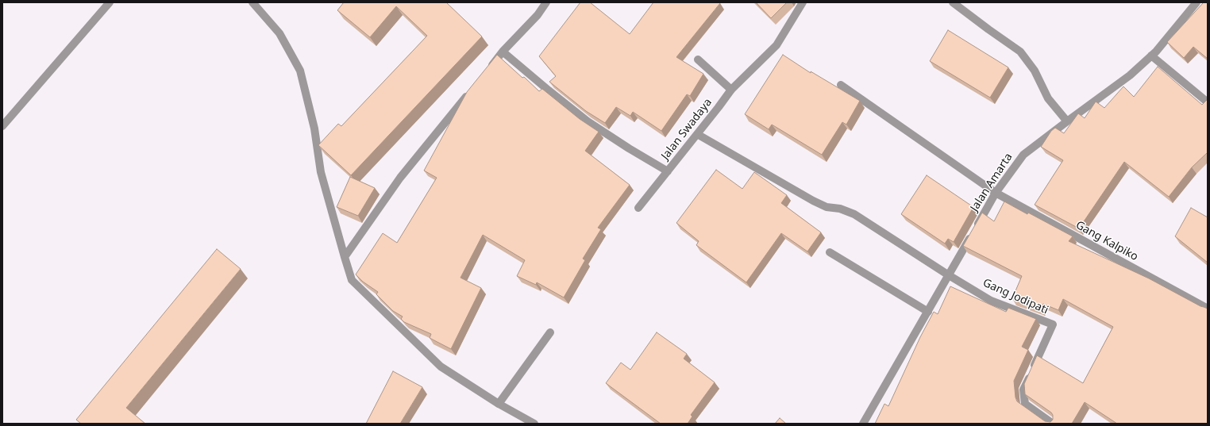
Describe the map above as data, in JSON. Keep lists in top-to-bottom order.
{
  "streets": {
    "street": [
      "Jalan Swadaya",
      "Jalan Amarta",
      "Gang Kalpiko",
      "Gang Jodipati"
    ]
  },
  "crossings": [
    ["Jalan Amarta", "Gang Kalpiko"],
    ["Jalan Amarta", "Gang Jodipati"]
  ]
}
